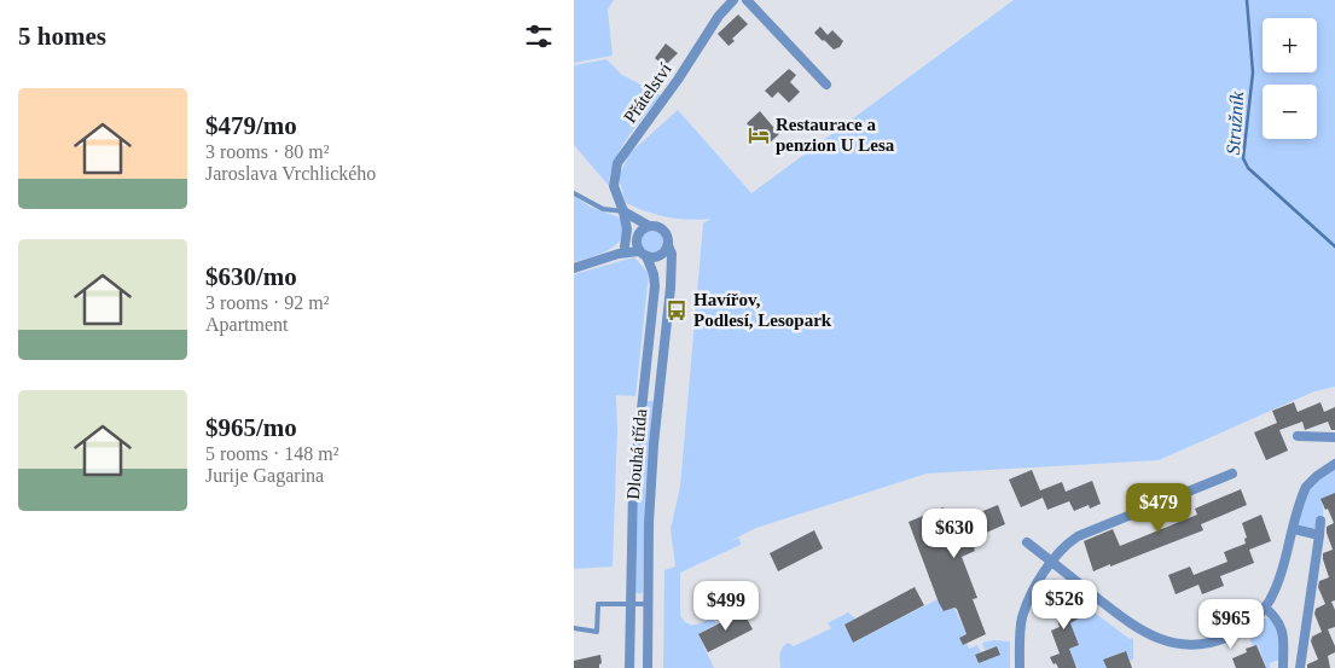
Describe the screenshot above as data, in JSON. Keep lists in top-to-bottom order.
{
  "streets": {
    "street": ["Přátelství", "Dlouhá třída"]
  },
  "crossings": [
    ["Přátelství", "Dlouhá třída"]
  ],
  "water": ["Stružník"],
  "places": {
    "hotel": ["Restaurace a penzion U Lesa"],
    "bus stop": ["Havířov, Podlesí, Lesopark"]
  },
  "page": {
    "heading": "5 homes",
    "map_buttons": ["+", "−"],
    "list": [
      {
        "name": "$479/mo",
        "note": "3 rooms · 80 m² · Jaroslava Vrchlického"
      },
      {
        "name": "$630/mo",
        "note": "3 rooms · 92 m² · Apartment"
      },
      {
        "name": "$965/mo",
        "note": "5 rooms · 148 m² · Jurije Gagarina"
      }
    ],
    "price": [
      "$479",
      "$630",
      "$526",
      "$499",
      "$965"
    ]
  }
}
